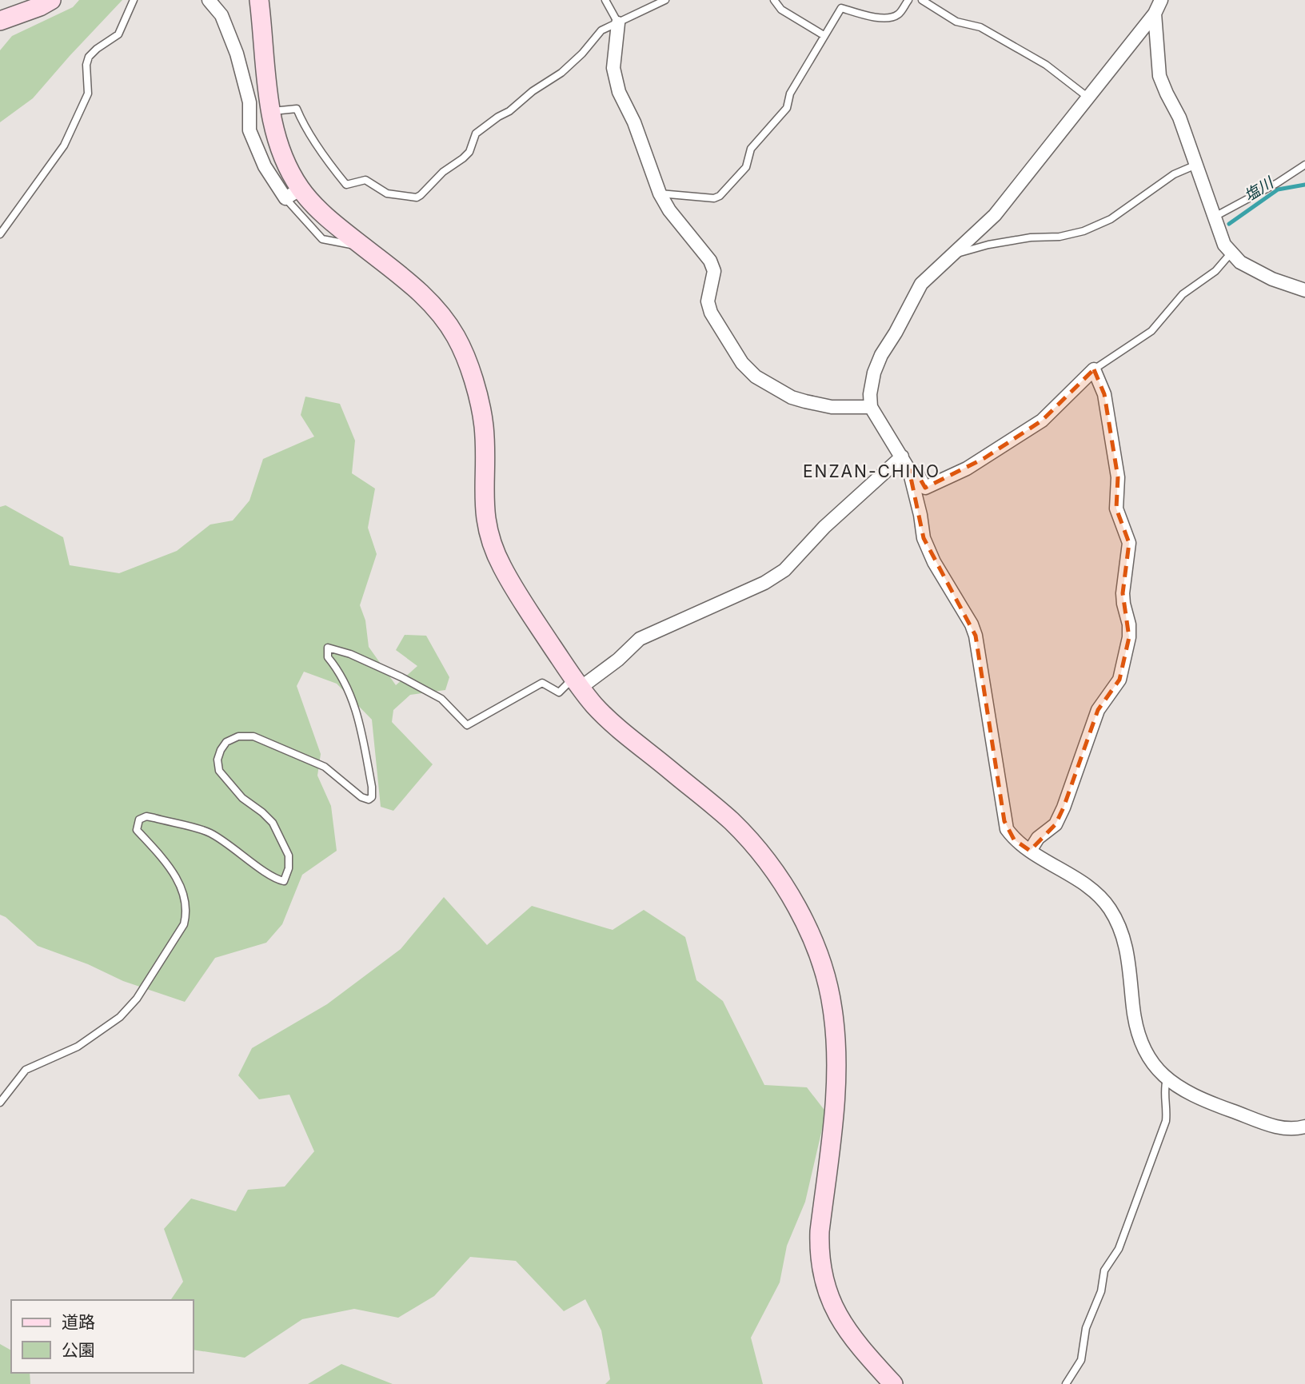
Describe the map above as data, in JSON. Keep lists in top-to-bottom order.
{
  "districts": ["ENZAN-CHINO"],
  "water": ["塩川"],
  "legend": ["道路", "公園"]
}
